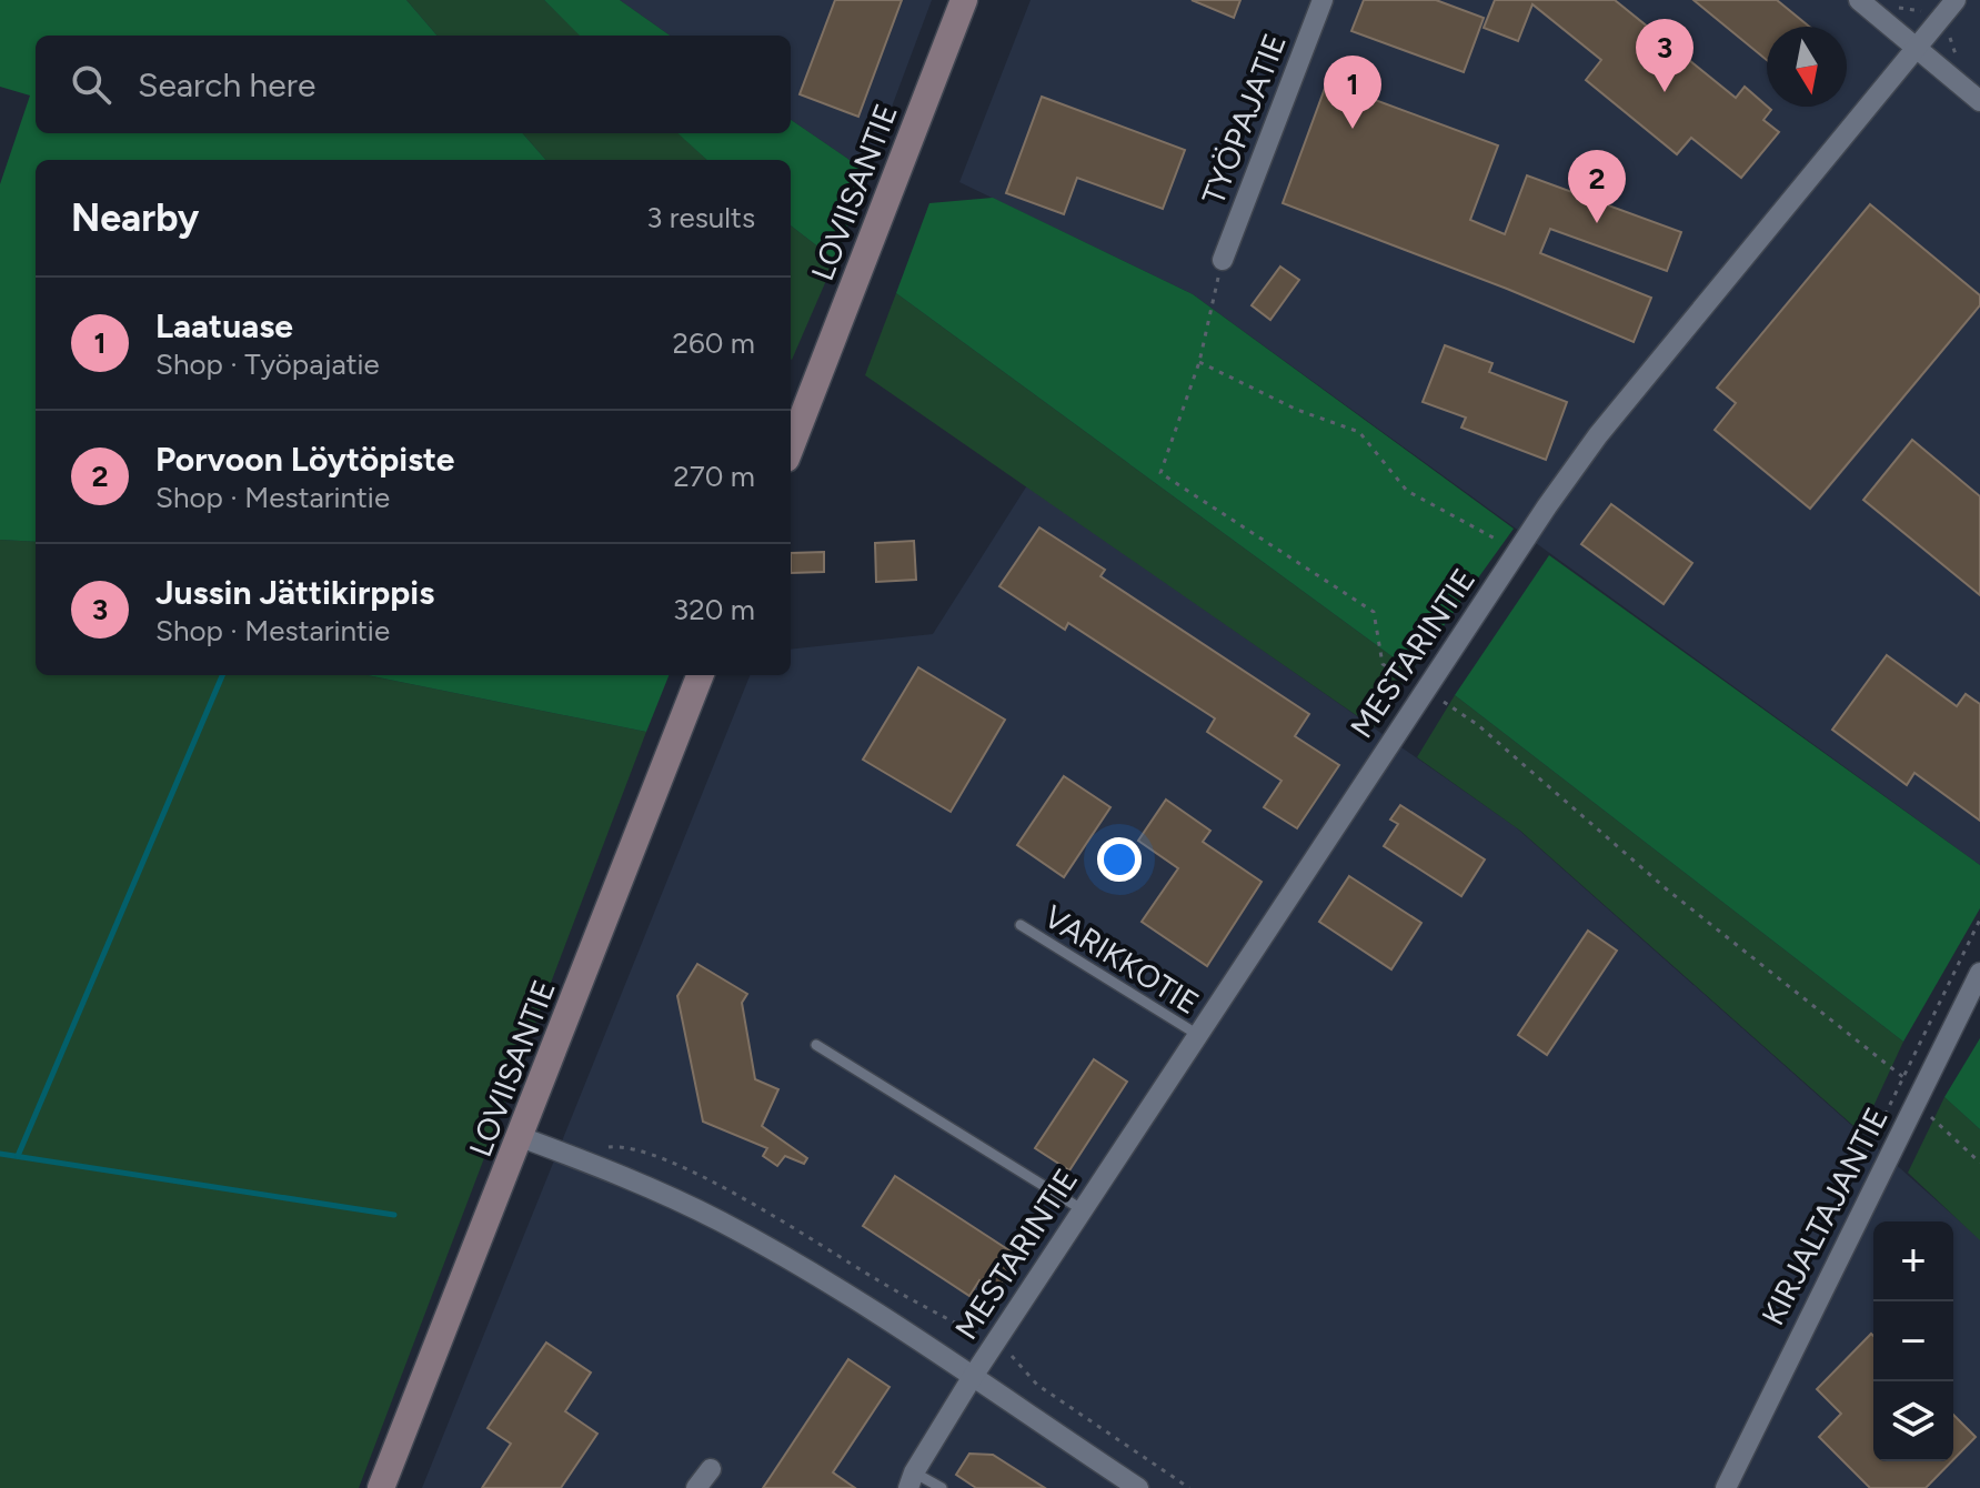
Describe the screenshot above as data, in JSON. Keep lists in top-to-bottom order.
{
  "streets": {
    "main road": ["LOVIISANTIE"],
    "street": ["TYÖPAJATIE", "MESTARINTIE", "KIRJALTAJANTIE"],
    "lane": ["VARIKKOTIE"]
  },
  "crossings": [
    ["MESTARINTIE", "VARIKKOTIE"]
  ],
  "north": "bottom",
  "page": {
    "pins": ["3", "1", "2"],
    "search": "Search here",
    "heading": ["Nearby", "3 results"],
    "list": [
      {
        "mark": "1",
        "name": "Laatuase",
        "note": "Shop · Työpajatie",
        "value": "260 m"
      },
      {
        "mark": "2",
        "name": "Porvoon Löytöpiste",
        "note": "Shop · Mestarintie",
        "value": "270 m"
      },
      {
        "mark": "3",
        "name": "Jussin Jättikirppis",
        "note": "Shop · Mestarintie",
        "value": "320 m"
      }
    ],
    "map_buttons": ["+", "−"]
  }
}
